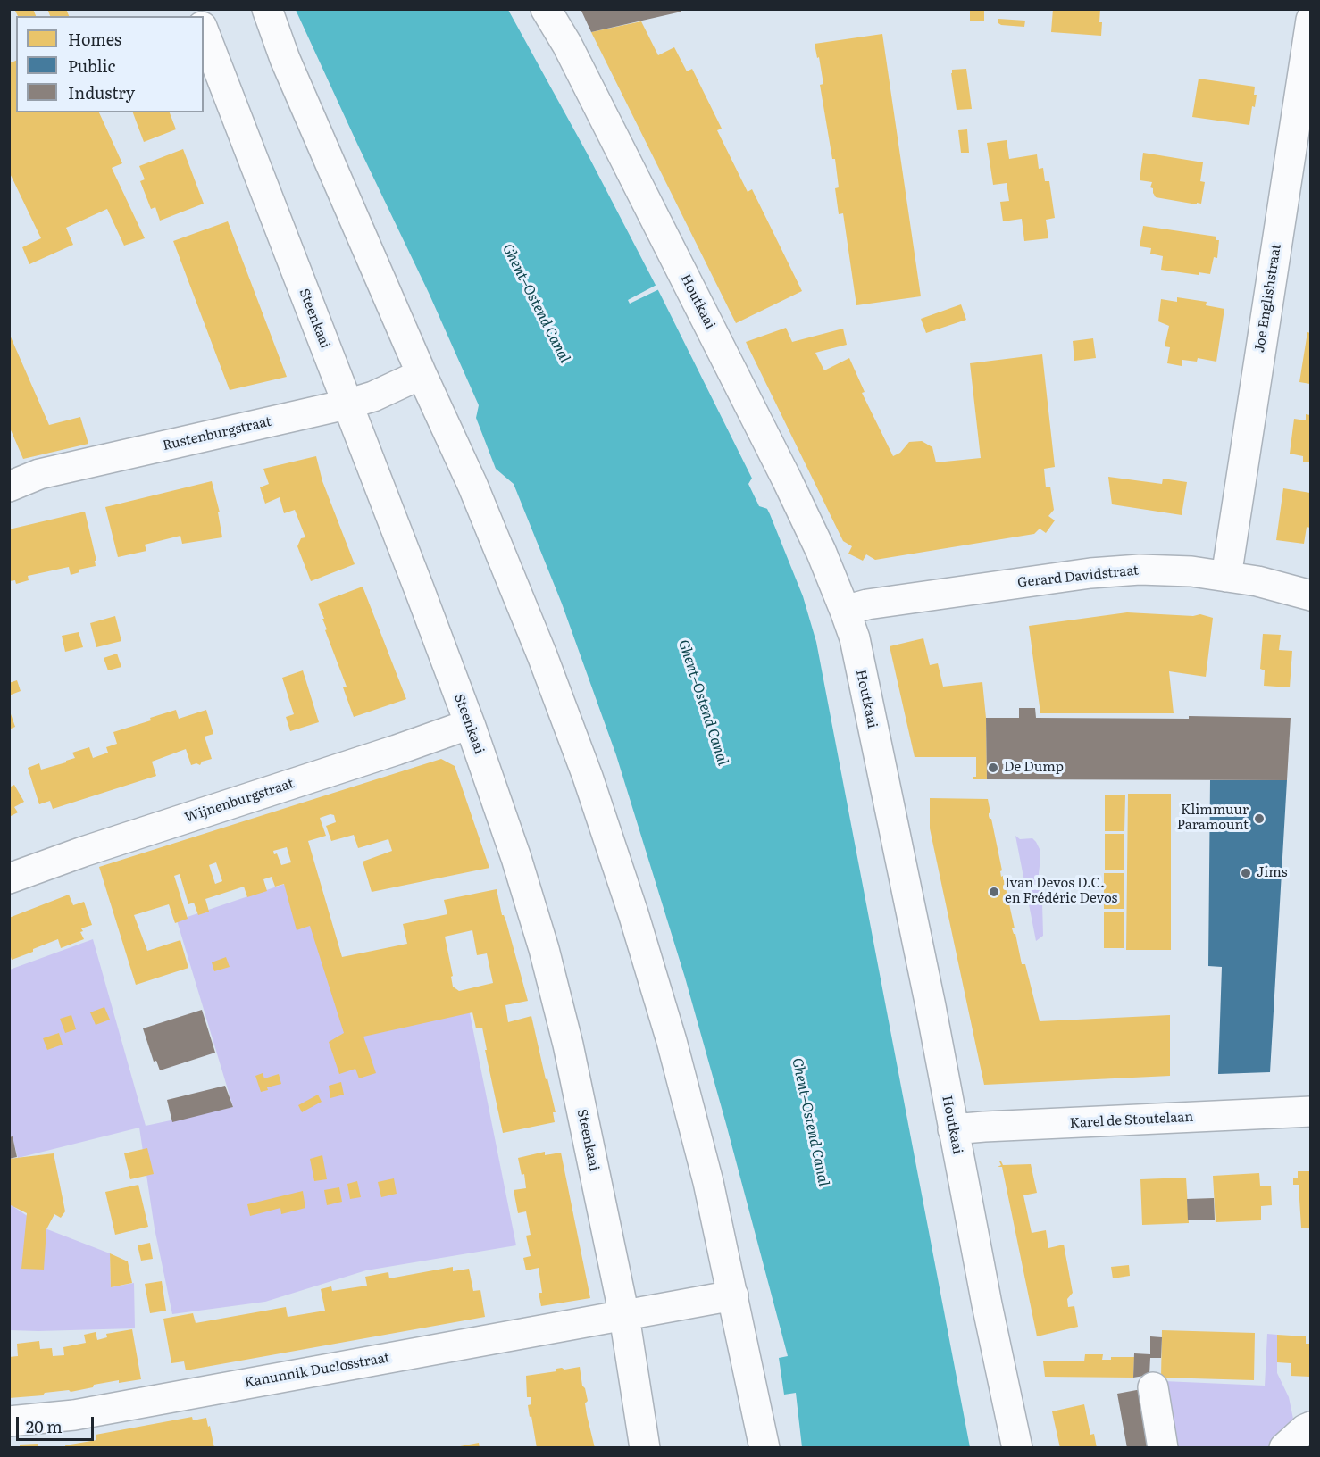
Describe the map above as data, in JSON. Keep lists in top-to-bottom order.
{
  "streets": {
    "street": [
      "Joe Englishstraat",
      "Houtkaai",
      "Steenkaai",
      "Rustenburgstraat",
      "Gerard Davidstraat",
      "Wijnenburgstraat",
      "Karel de Stoutelaan",
      "Kanunnik Duclosstraat"
    ]
  },
  "crossings": [
    ["Joe Englishstraat", "Gerard Davidstraat"],
    ["Houtkaai", "Gerard Davidstraat"],
    ["Houtkaai", "Karel de Stoutelaan"],
    ["Steenkaai", "Rustenburgstraat"],
    ["Steenkaai", "Wijnenburgstraat"],
    ["Steenkaai", "Kanunnik Duclosstraat"]
  ],
  "water": ["Ghent–Ostend Canal"],
  "places": [
    "De Dump",
    "Klimmuur Paramount",
    "Jims",
    "Ivan Devos D.C. en Frédéric Devos"
  ],
  "legend": ["Homes", "Public", "Industry"],
  "scale_bar": "20 m"
}
